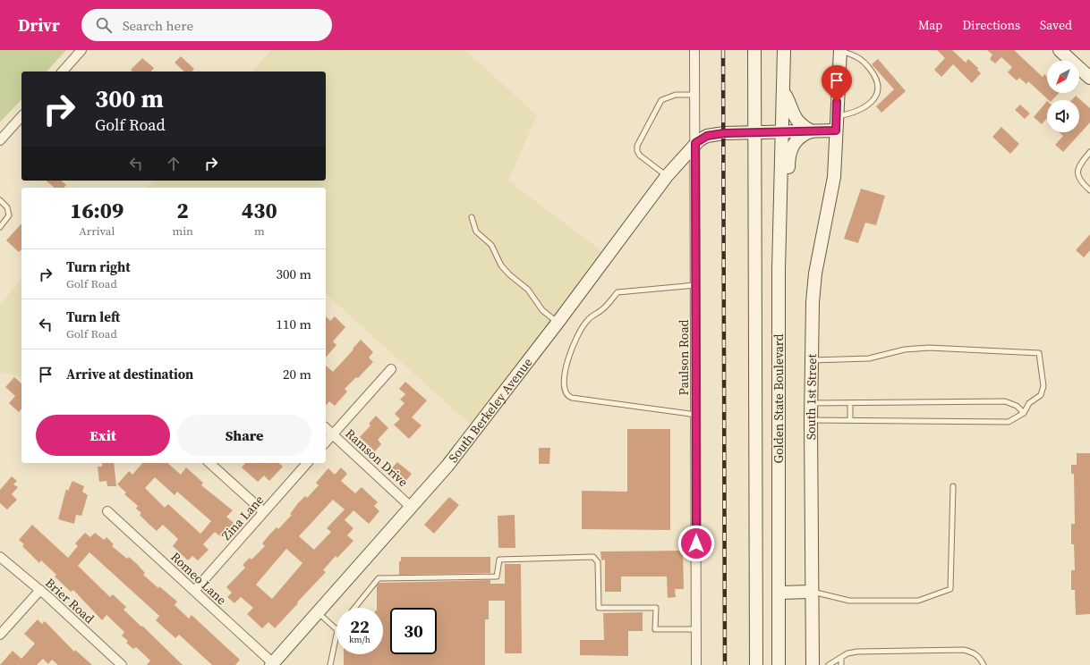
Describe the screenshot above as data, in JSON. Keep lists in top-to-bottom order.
{
  "streets": {
    "street": [
      "Paulson Road",
      "South 1st Street",
      "Golden State Boulevard",
      "South Berkeley Avenue",
      "Ramson Drive",
      "Zina Lane",
      "Romeo Lane",
      "Brier Road"
    ]
  },
  "crossings": [
    ["Paulson Road", "South Berkeley Avenue"],
    ["South Berkeley Avenue", "Ramson Drive"],
    ["South Berkeley Avenue", "Romeo Lane"],
    ["Zina Lane", "Romeo Lane"]
  ],
  "north": "bottom left",
  "page": {
    "header": "Drivr",
    "search": "Search here",
    "nav": ["Map", "Directions", "Saved"],
    "turn": ["300 m", "Golf Road"],
    "eta": [
      "16:09",
      "Arrival",
      "2",
      "min",
      "430",
      "m"
    ],
    "list": [
      {
        "name": "Turn right",
        "note": "Golf Road",
        "value": "300 m"
      },
      {
        "name": "Turn left",
        "note": "Golf Road",
        "value": "110 m"
      },
      {
        "name": "Arrive at destination",
        "value": "20 m"
      }
    ],
    "buttons": ["Exit", "Share"],
    "speed": "22 km/h",
    "limit": "30"
  }
}
